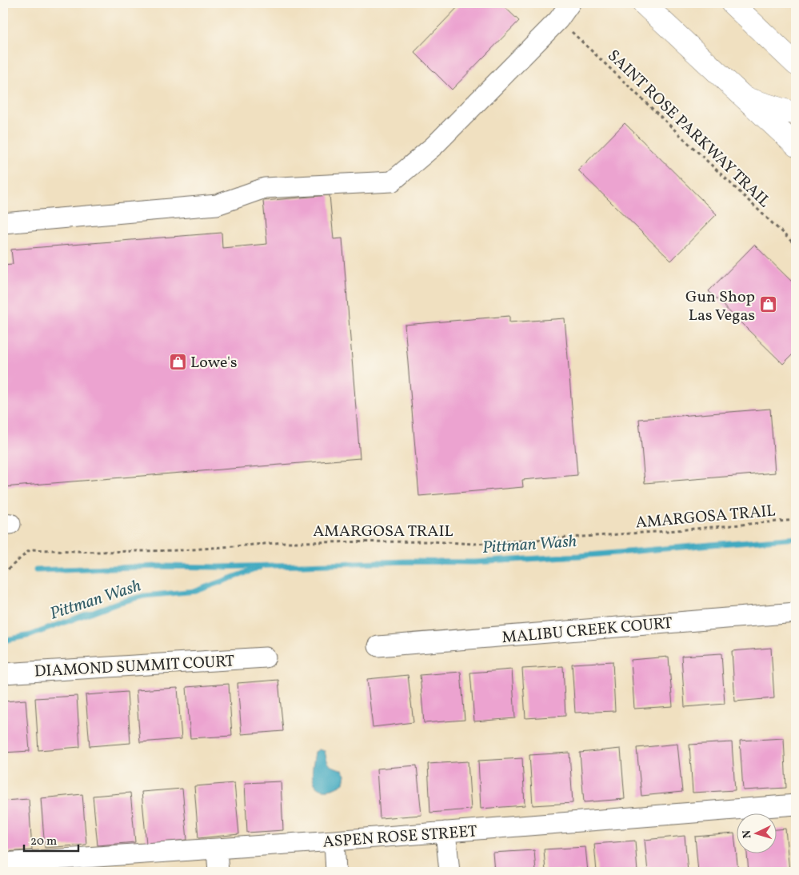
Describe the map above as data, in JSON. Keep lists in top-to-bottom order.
{
  "streets": {
    "street": ["MALIBU CREEK COURT", "DIAMOND SUMMIT COURT", "ASPEN ROSE STREET"],
    "path": ["SAINT ROSE PARKWAY TRAIL", "AMARGOSA TRAIL"]
  },
  "water": ["Pittman Wash"],
  "places": {
    "shop": ["Gun Shop Las Vegas", "Lowe's"]
  },
  "scale_bar": "20 m",
  "north": "left"
}
